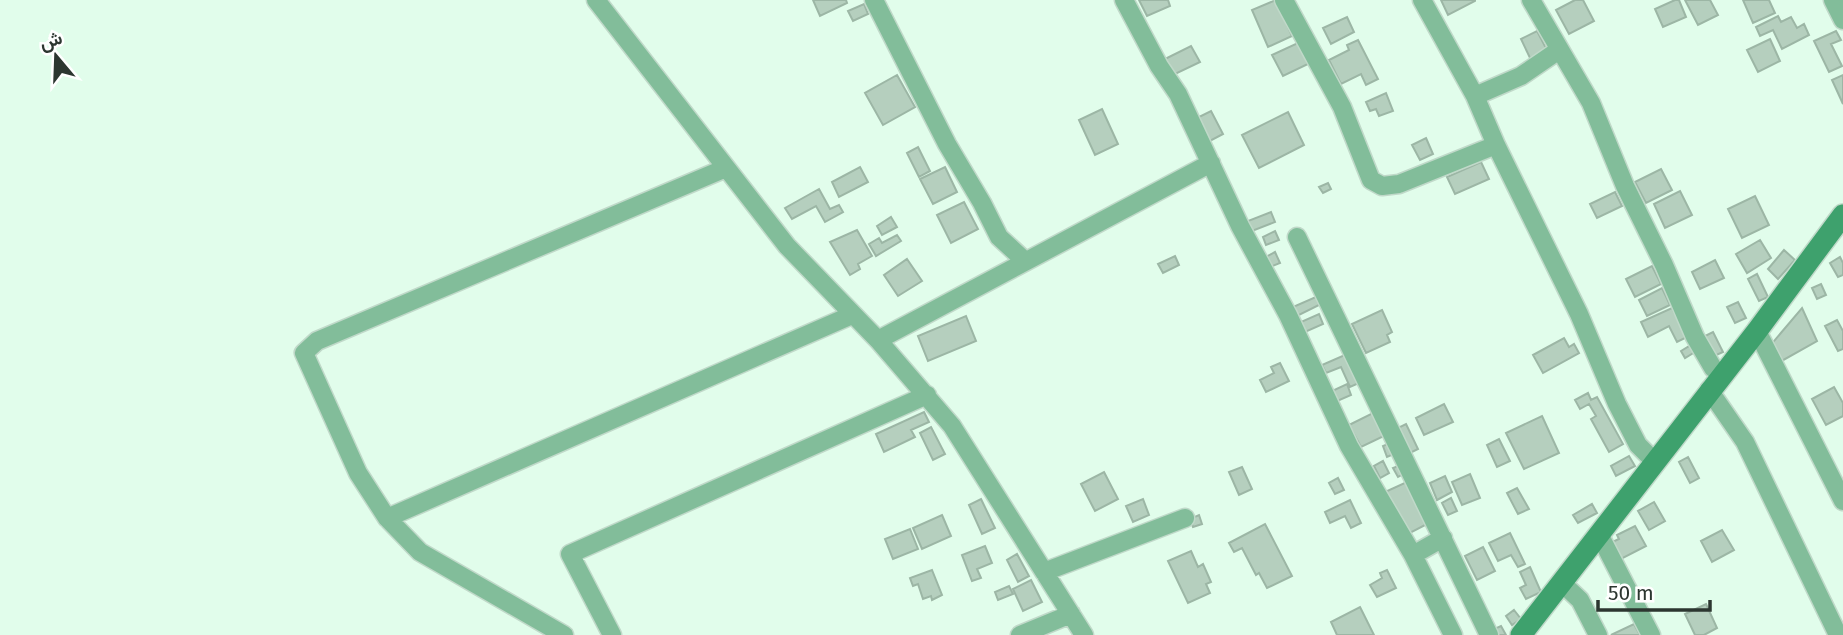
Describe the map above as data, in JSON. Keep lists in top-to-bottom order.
{
  "scale_bar": "50 m",
  "north": "top"
}
